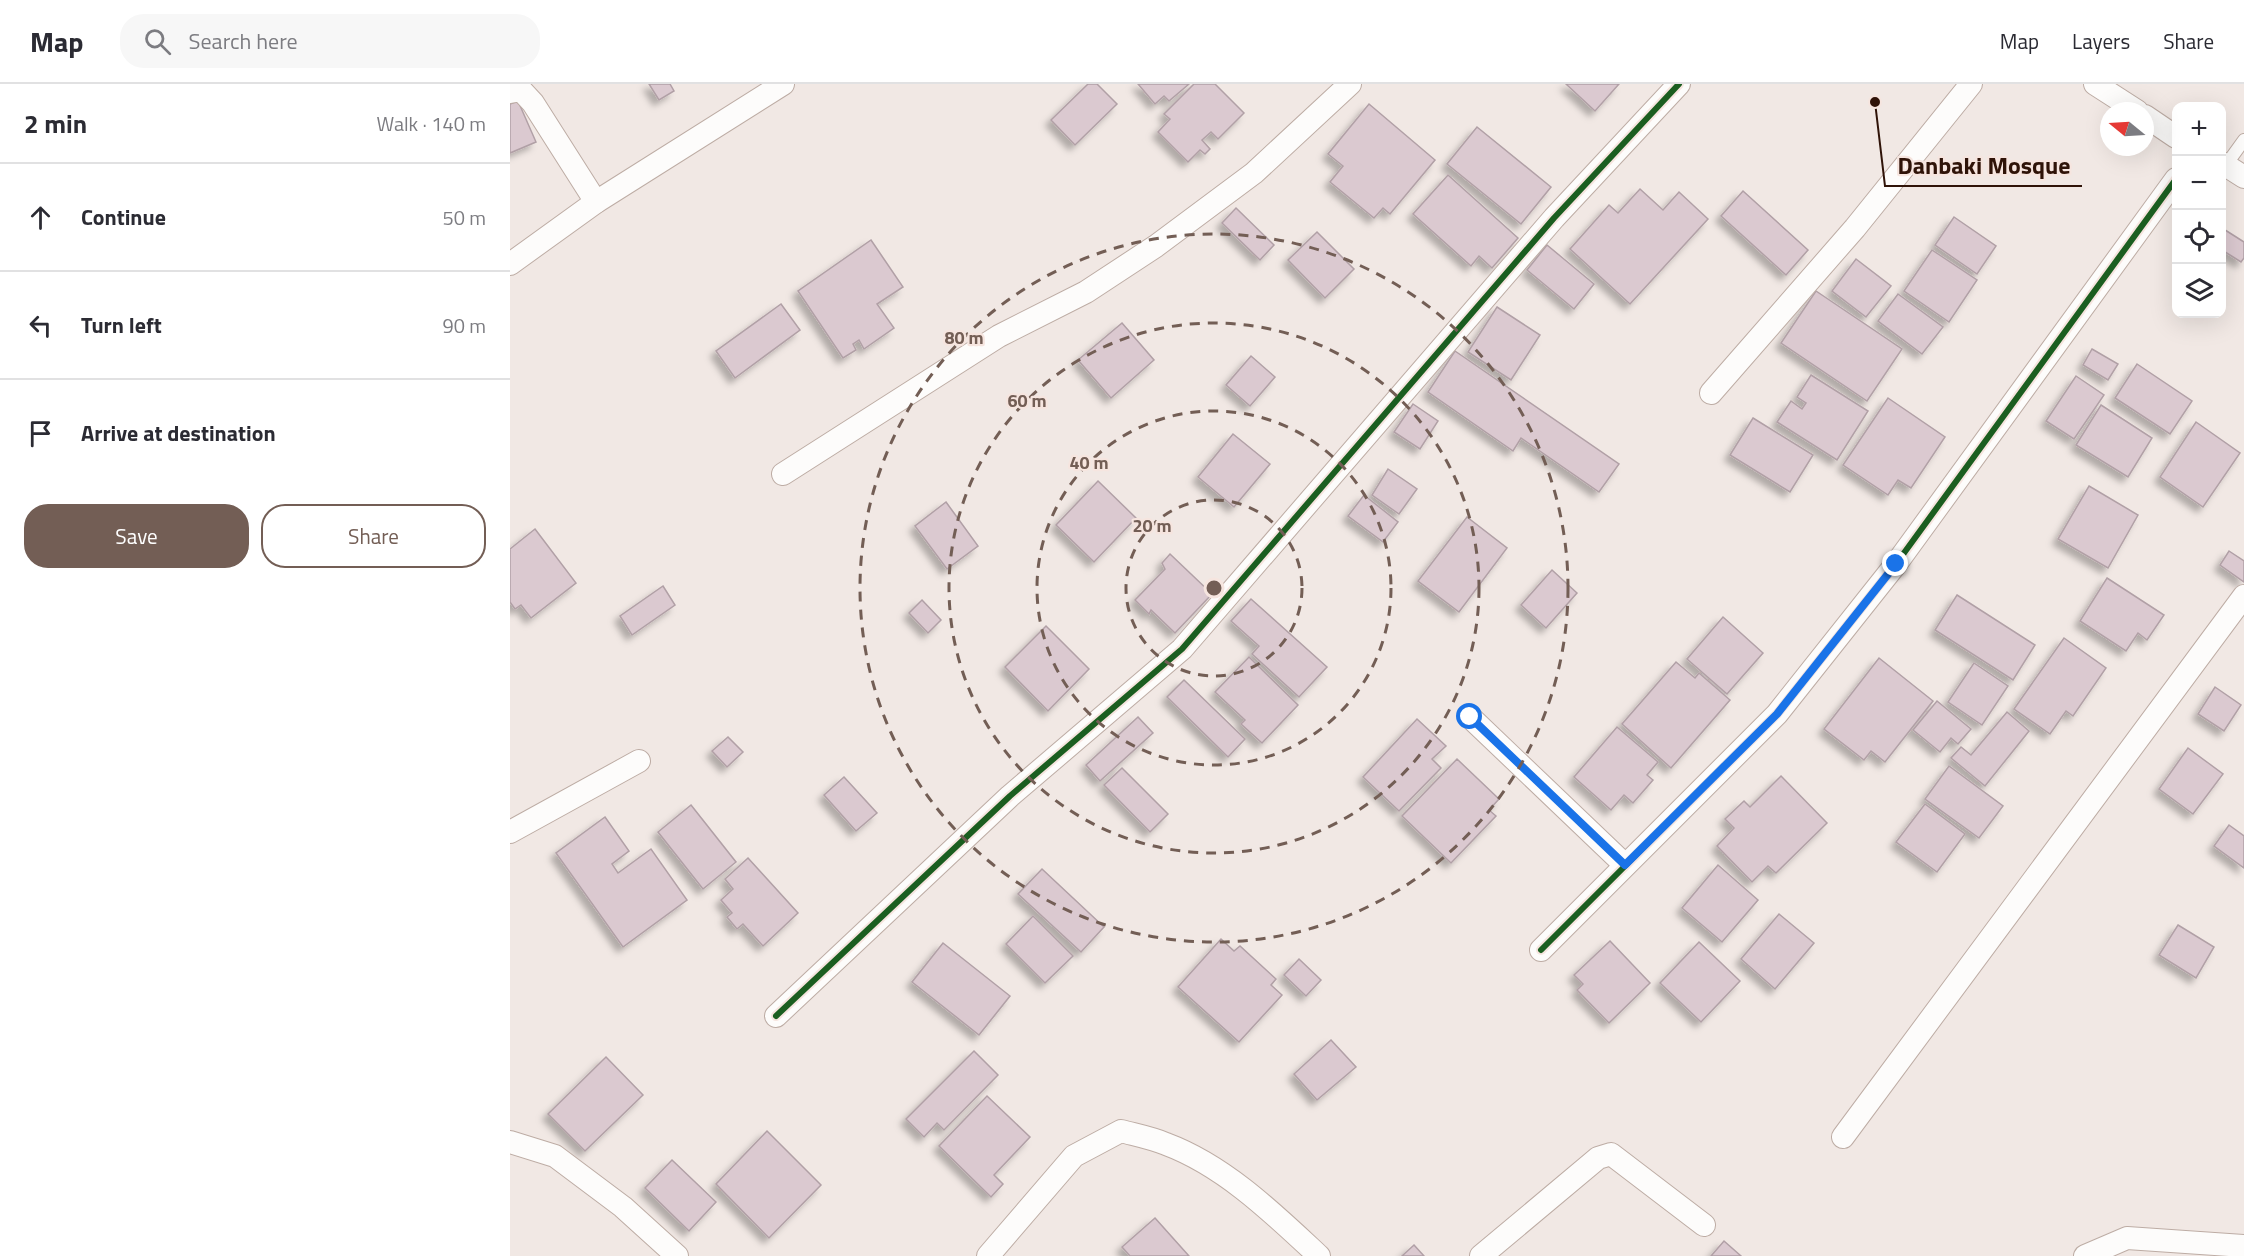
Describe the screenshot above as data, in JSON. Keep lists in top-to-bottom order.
{
  "places": ["Danbaki Mosque"],
  "north": "left",
  "page": {
    "header": "Map",
    "search": "Search here",
    "nav": ["Map", "Layers", "Share"],
    "heading": ["2 min", "Walk · 140 m"],
    "map_buttons": ["+", "−"],
    "list": [
      ["Continue", "50 m"],
      ["Turn left", "90 m"],
      "Arrive at destination"
    ],
    "buttons": ["Save", "Share"]
  },
  "rings": [
    "80 m",
    "60 m",
    "40 m",
    "20 m"
  ]
}
